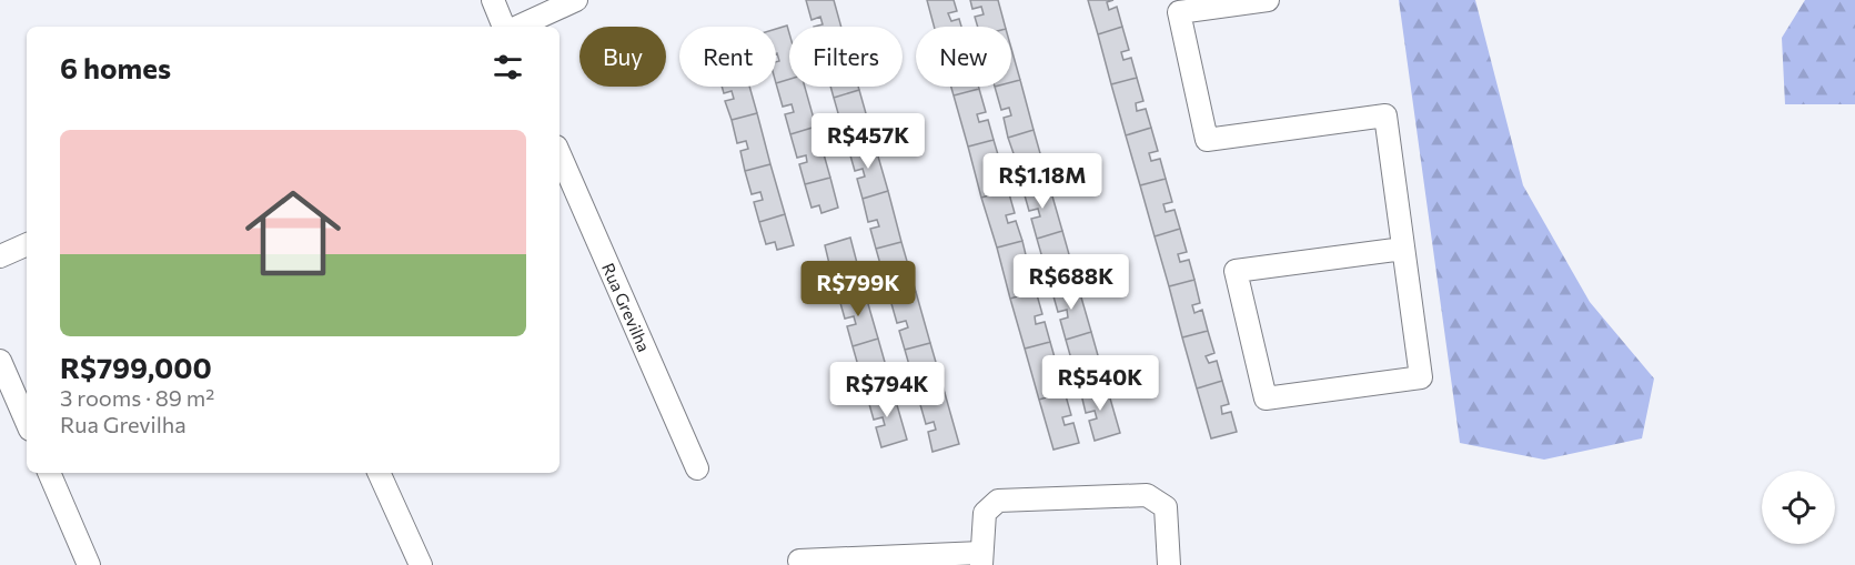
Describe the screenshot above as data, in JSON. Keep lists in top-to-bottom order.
{
  "streets": {
    "street": ["Rua Grevilha"]
  },
  "page": {
    "chip": [
      "Buy",
      "Rent",
      "Filters",
      "New"
    ],
    "heading": "6 homes",
    "list": [
      {
        "name": "R$799,000",
        "note": "3 rooms · 89 m² · Rua Grevilha"
      }
    ],
    "price": [
      "R$457K",
      "R$1.18M",
      "R$688K",
      "R$799K",
      "R$540K",
      "R$794K"
    ]
  }
}
